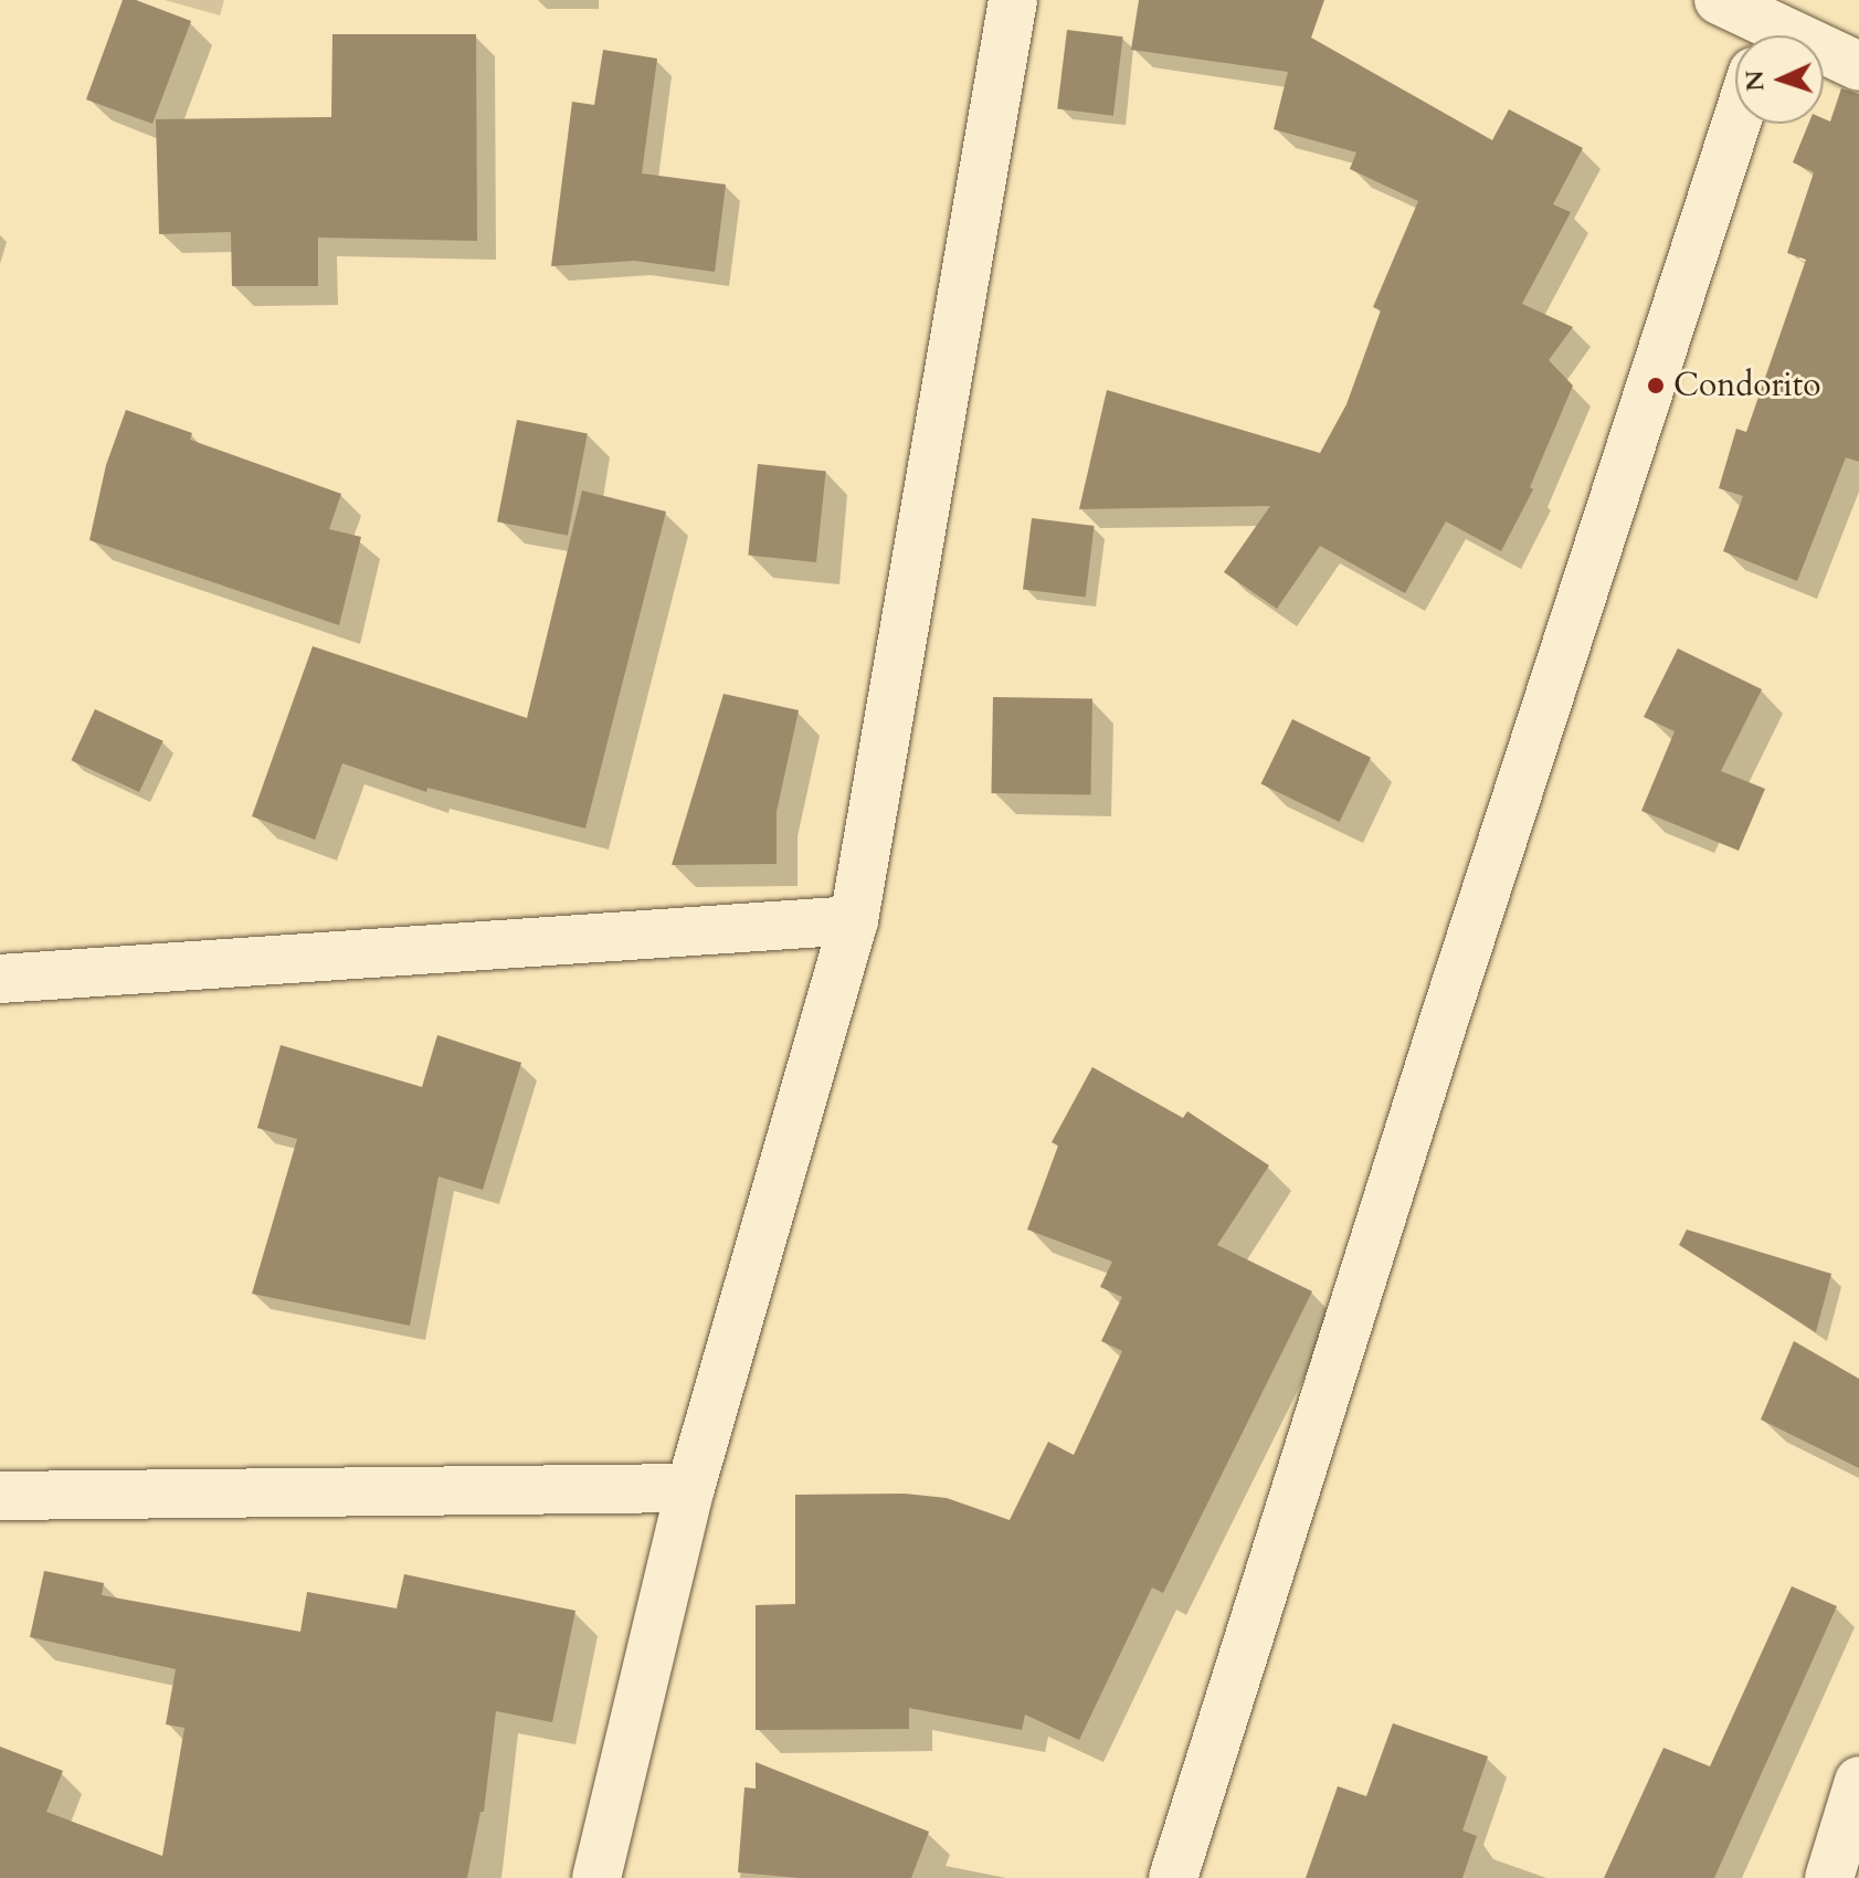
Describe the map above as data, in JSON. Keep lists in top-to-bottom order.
{
  "places": ["Condorito"],
  "north": "left"
}
